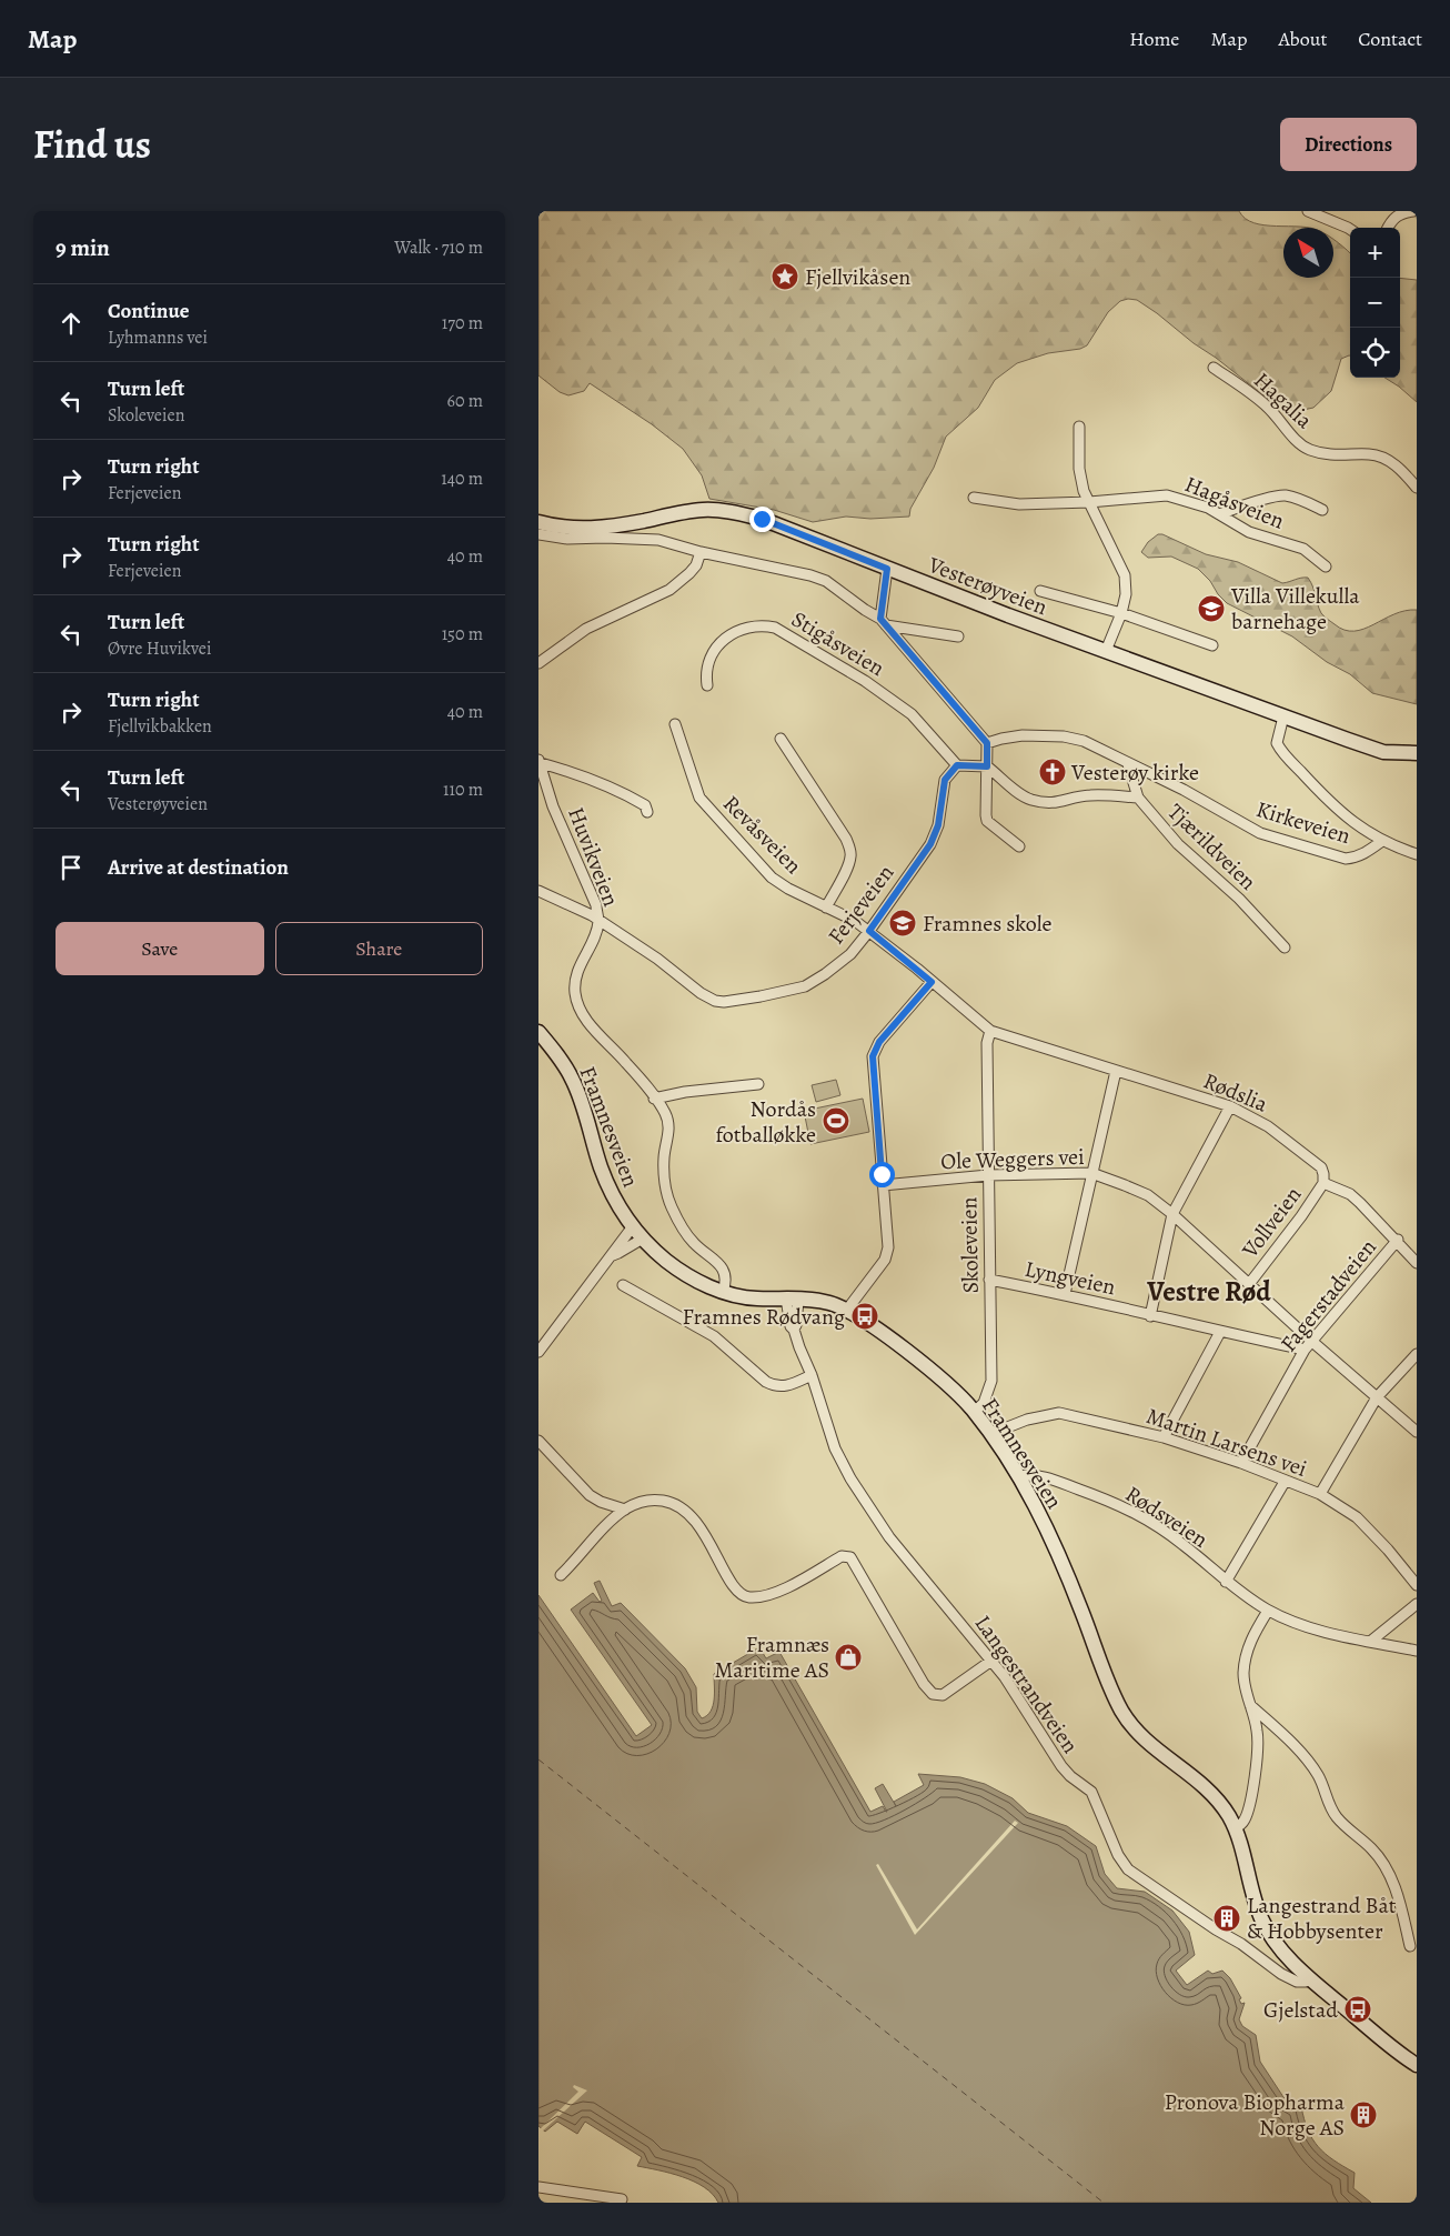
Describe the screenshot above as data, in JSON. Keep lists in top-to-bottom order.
{
  "streets": {
    "main road": ["Vesterøyveien", "Framnesveien"],
    "street": [
      "Hagalia",
      "Hagåsveien",
      "Stigåsveien",
      "Kirkeveien",
      "Revåsveien",
      "Tjærildveien",
      "Huvikveien",
      "Ferjeveien",
      "Rødslia",
      "Ole Weggers vei",
      "Vollveien",
      "Skoleveien",
      "Lyngveien",
      "Fagerstadveien",
      "Martin Larsens vei",
      "Rødsveien",
      "Langestrandveien"
    ]
  },
  "crossings": [
    ["Stigåsveien", "Ferjeveien"],
    ["Kirkeveien", "Tjærildveien"],
    ["Revåsveien", "Ferjeveien"],
    ["Huvikveien", "Ferjeveien"],
    ["Huvikveien", "Framnesveien"],
    ["Rødslia", "Vollveien"],
    ["Rødslia", "Skoleveien"],
    ["Framnesveien", "Skoleveien"],
    ["Framnesveien", "Martin Larsens vei"],
    ["Framnesveien", "Rødsveien"],
    ["Framnesveien", "Langestrandveien"],
    ["Ole Weggers vei", "Vollveien"],
    ["Ole Weggers vei", "Skoleveien"],
    ["Ole Weggers vei", "Lyngveien"],
    ["Ole Weggers vei", "Fagerstadveien"],
    ["Skoleveien", "Lyngveien"],
    ["Lyngveien", "Fagerstadveien"],
    ["Fagerstadveien", "Martin Larsens vei"]
  ],
  "districts": ["Vestre Rød"],
  "places": {
    "place": ["Fjellvikåsen"],
    "school or university": ["Villa Villekulla barnehage", "Framnes skole"],
    "church": ["Vesterøy kirke"],
    "sports": ["Nordås fotballøkke"],
    "bus stop": ["Framnes Rødvang", "Gjelstad"],
    "shop": ["Framnæs Maritime AS"],
    "building": ["Langestrand Båt & Hobbysenter", "Pronova Biopharma Norge AS"]
  },
  "north": "top left",
  "page": {
    "header": "Map",
    "nav": [
      "Home",
      "Map",
      "About",
      "Contact"
    ],
    "title": "Find us",
    "buttons": [
      "Directions",
      ["Save", "Share"]
    ],
    "heading": ["9 min", "Walk · 710 m"],
    "map_buttons": ["+", "−"],
    "list": [
      ["Continue", "Lyhmanns vei", "170 m"],
      ["Turn left", "Skoleveien", "60 m"],
      ["Turn right", "Ferjeveien", "140 m"],
      ["Turn right", "Ferjeveien", "40 m"],
      ["Turn left", "Øvre Huvikvei", "150 m"],
      ["Turn right", "Fjellvikbakken", "40 m"],
      ["Turn left", "Vesterøyveien", "110 m"],
      "Arrive at destination"
    ]
  }
}
